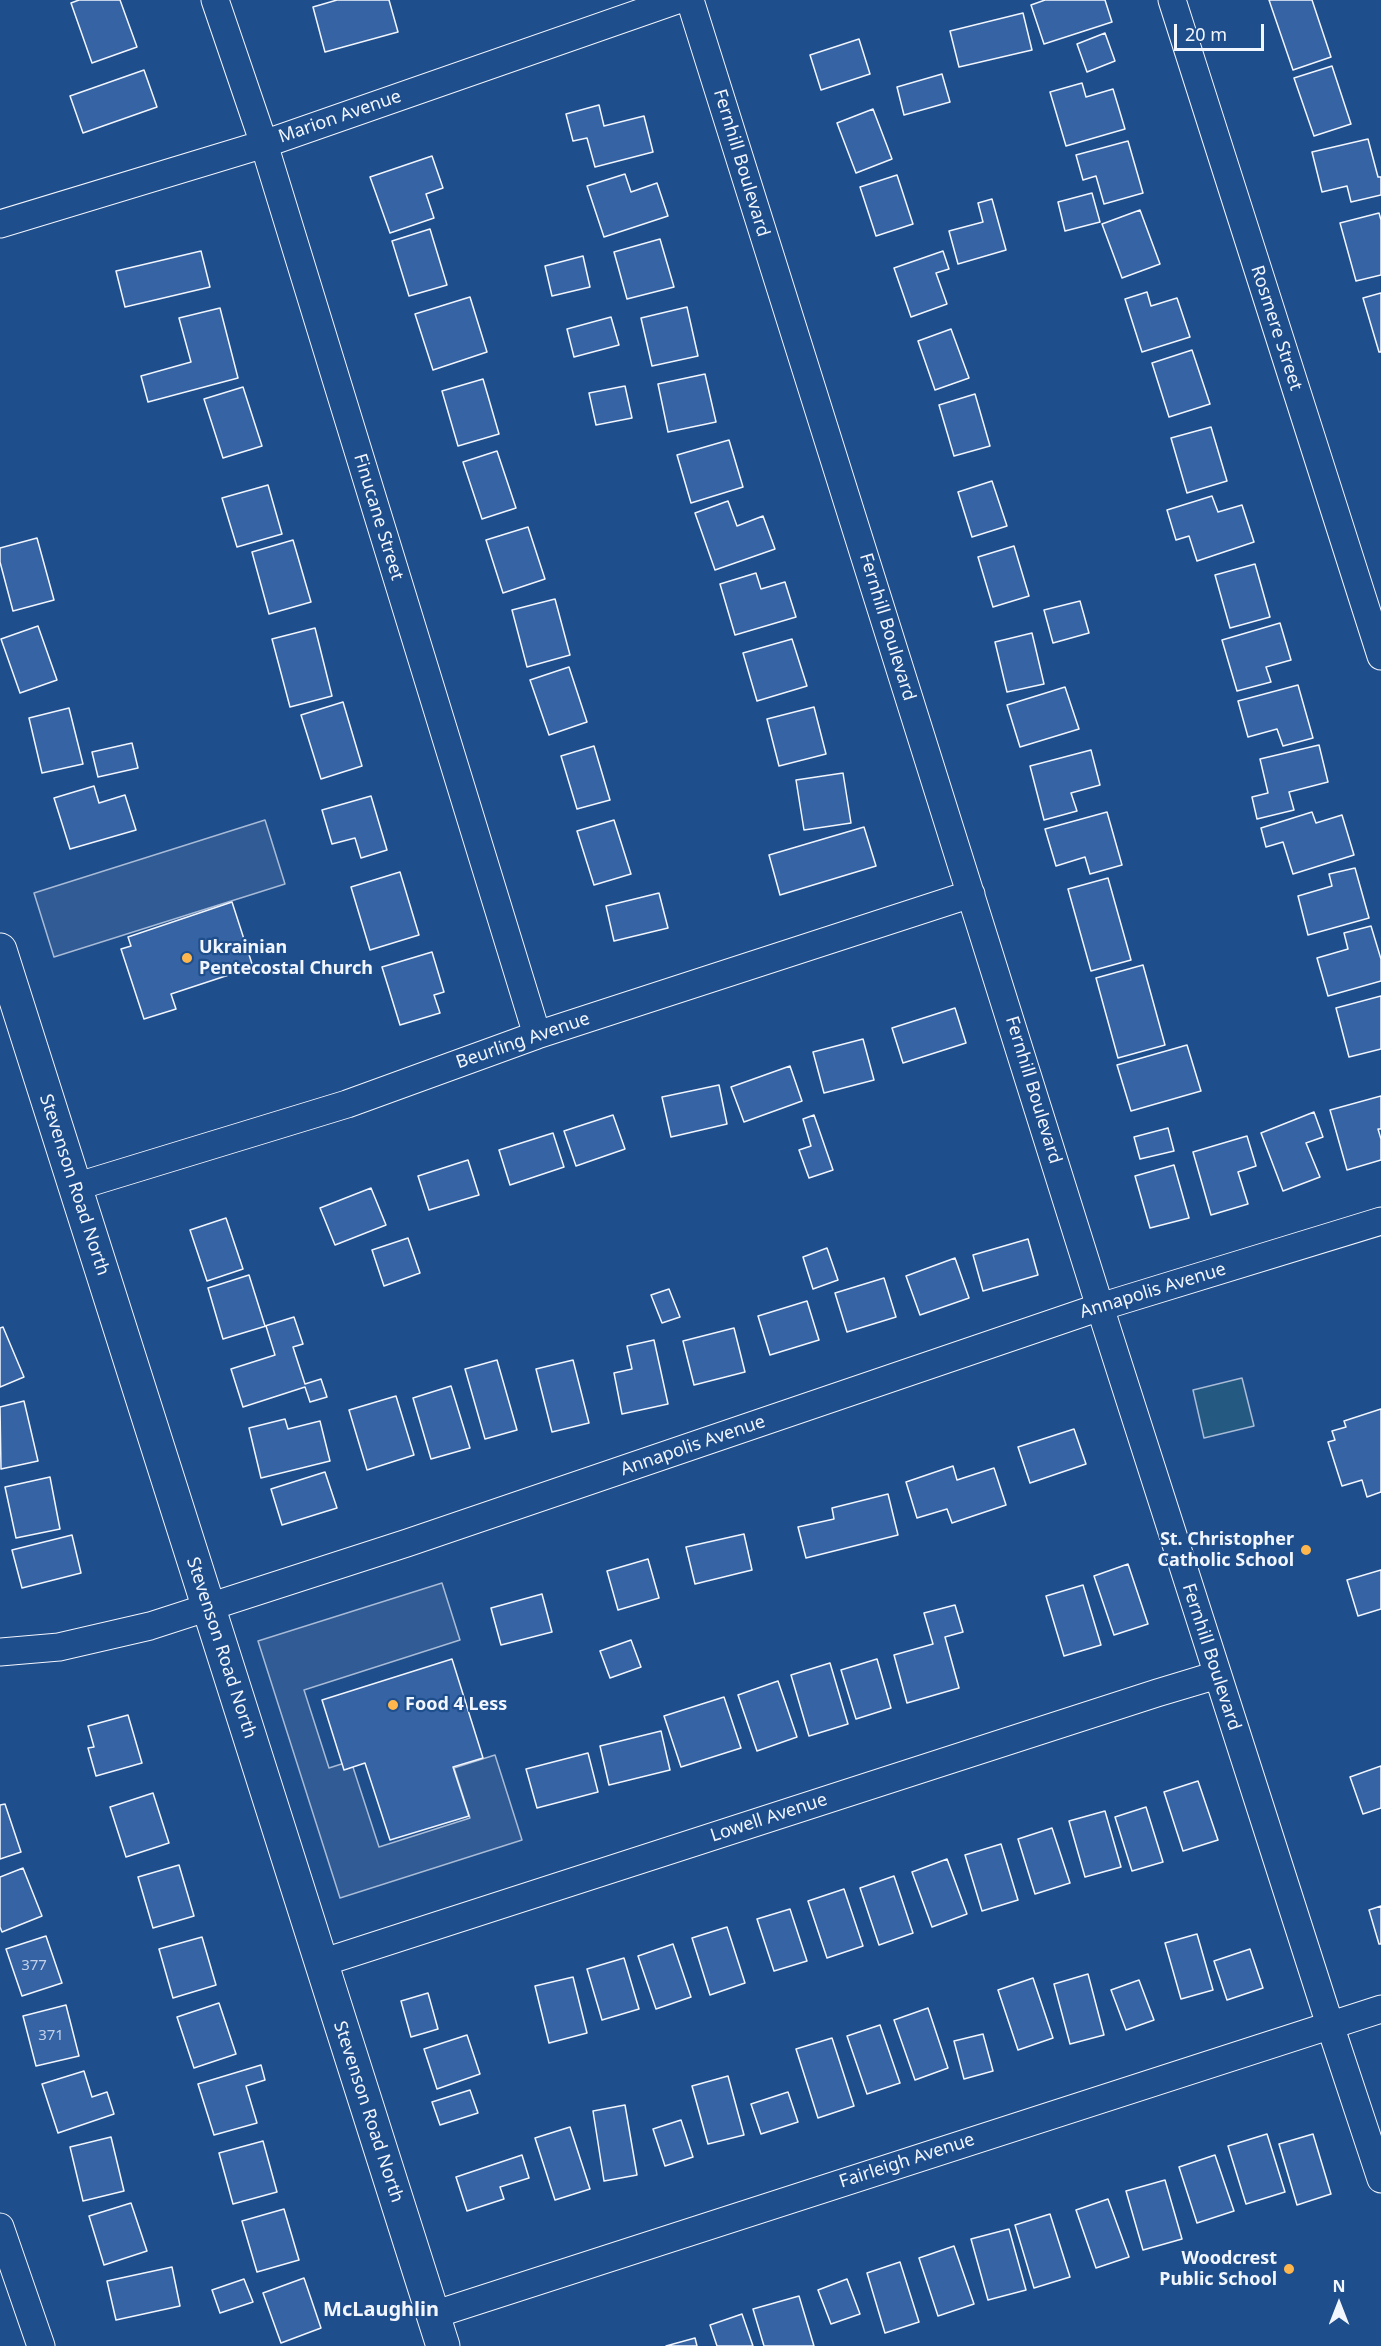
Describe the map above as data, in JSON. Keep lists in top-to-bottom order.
{
  "streets": {
    "main road": ["Stevenson Road North"],
    "street": [
      "Marion Avenue",
      "Fernhill Boulevard",
      "Rosmere Street",
      "Finucane Street",
      "Beurling Avenue",
      "Annapolis Avenue",
      "Lowell Avenue",
      "Fairleigh Avenue"
    ]
  },
  "crossings": [
    ["Marion Avenue", "Finucane Street"],
    ["Fernhill Boulevard", "Beurling Avenue"],
    ["Fernhill Boulevard", "Annapolis Avenue"],
    ["Fernhill Boulevard", "Lowell Avenue"],
    ["Fernhill Boulevard", "Fairleigh Avenue"],
    ["Finucane Street", "Beurling Avenue"],
    ["Beurling Avenue", "Stevenson Road North"],
    ["Stevenson Road North", "Annapolis Avenue"],
    ["Stevenson Road North", "Lowell Avenue"],
    ["Stevenson Road North", "Fairleigh Avenue"]
  ],
  "districts": ["McLaughlin"],
  "places": [
    "Ukrainian Pentecostal Church",
    "St. Christopher Catholic School",
    "Food 4 Less",
    "Woodcrest Public School"
  ],
  "house_numbers": ["377", "371"],
  "scale_bar": "20 m",
  "north": "top"
}
